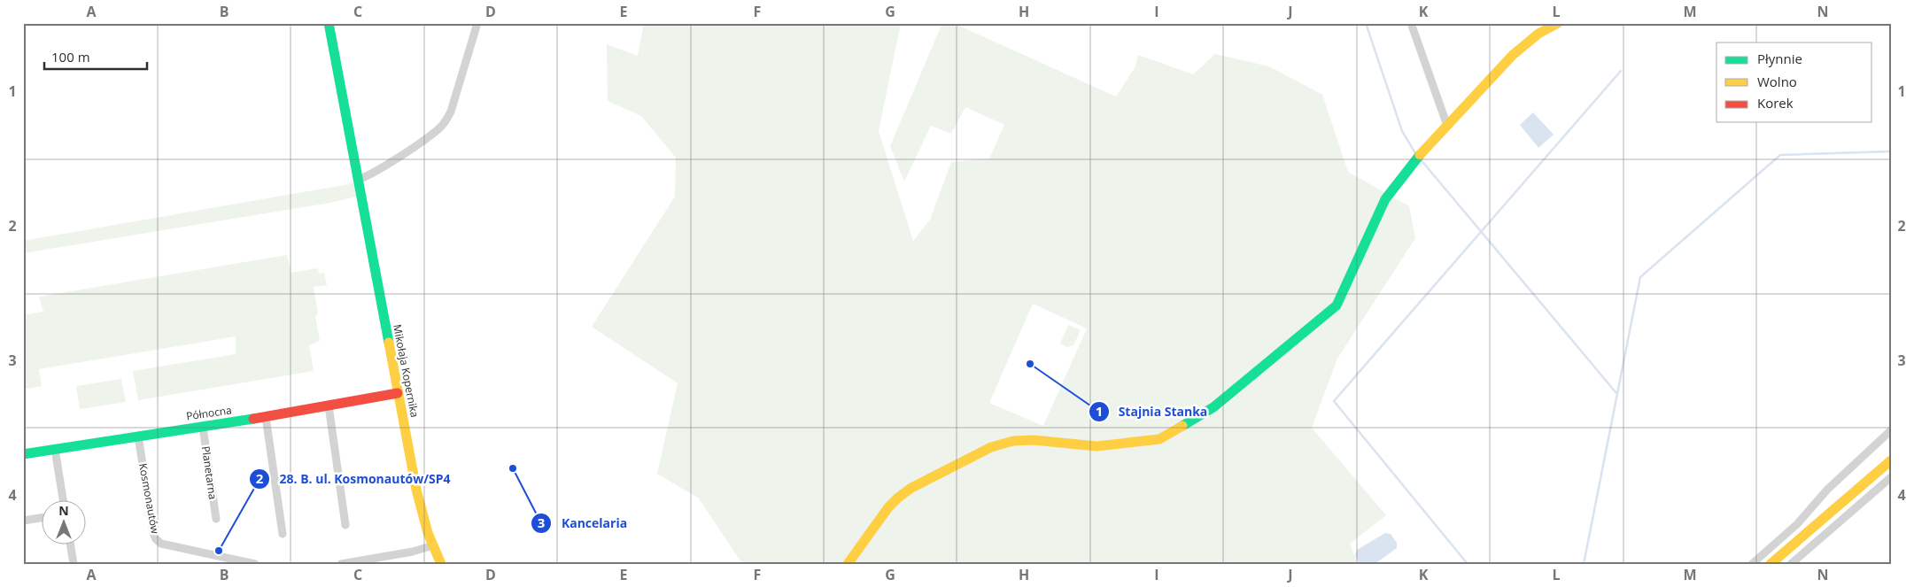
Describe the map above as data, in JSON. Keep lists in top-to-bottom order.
{
  "streets": {
    "street": [
      "Mikołaja Kopernika",
      "Północna",
      "Planetarna",
      "Kosmonautów"
    ]
  },
  "crossings": [
    ["Mikołaja Kopernika", "Północna"],
    ["Północna", "Planetarna"],
    ["Północna", "Kosmonautów"]
  ],
  "places": ["Stajnia Stanka", "Kancelaria", "28. B. ul. Kosmonautów/SP4"],
  "legend": ["Płynnie", "Wolno", "Korek"],
  "scale_bar": "100 m",
  "north": "top",
  "grid": {
    "columns": [
      "A",
      "B",
      "C",
      "D",
      "E",
      "F",
      "G",
      "H",
      "I",
      "J",
      "K",
      "L",
      "M",
      "N"
    ],
    "rows": [
      "1",
      "2",
      "3",
      "4"
    ]
  }
}
